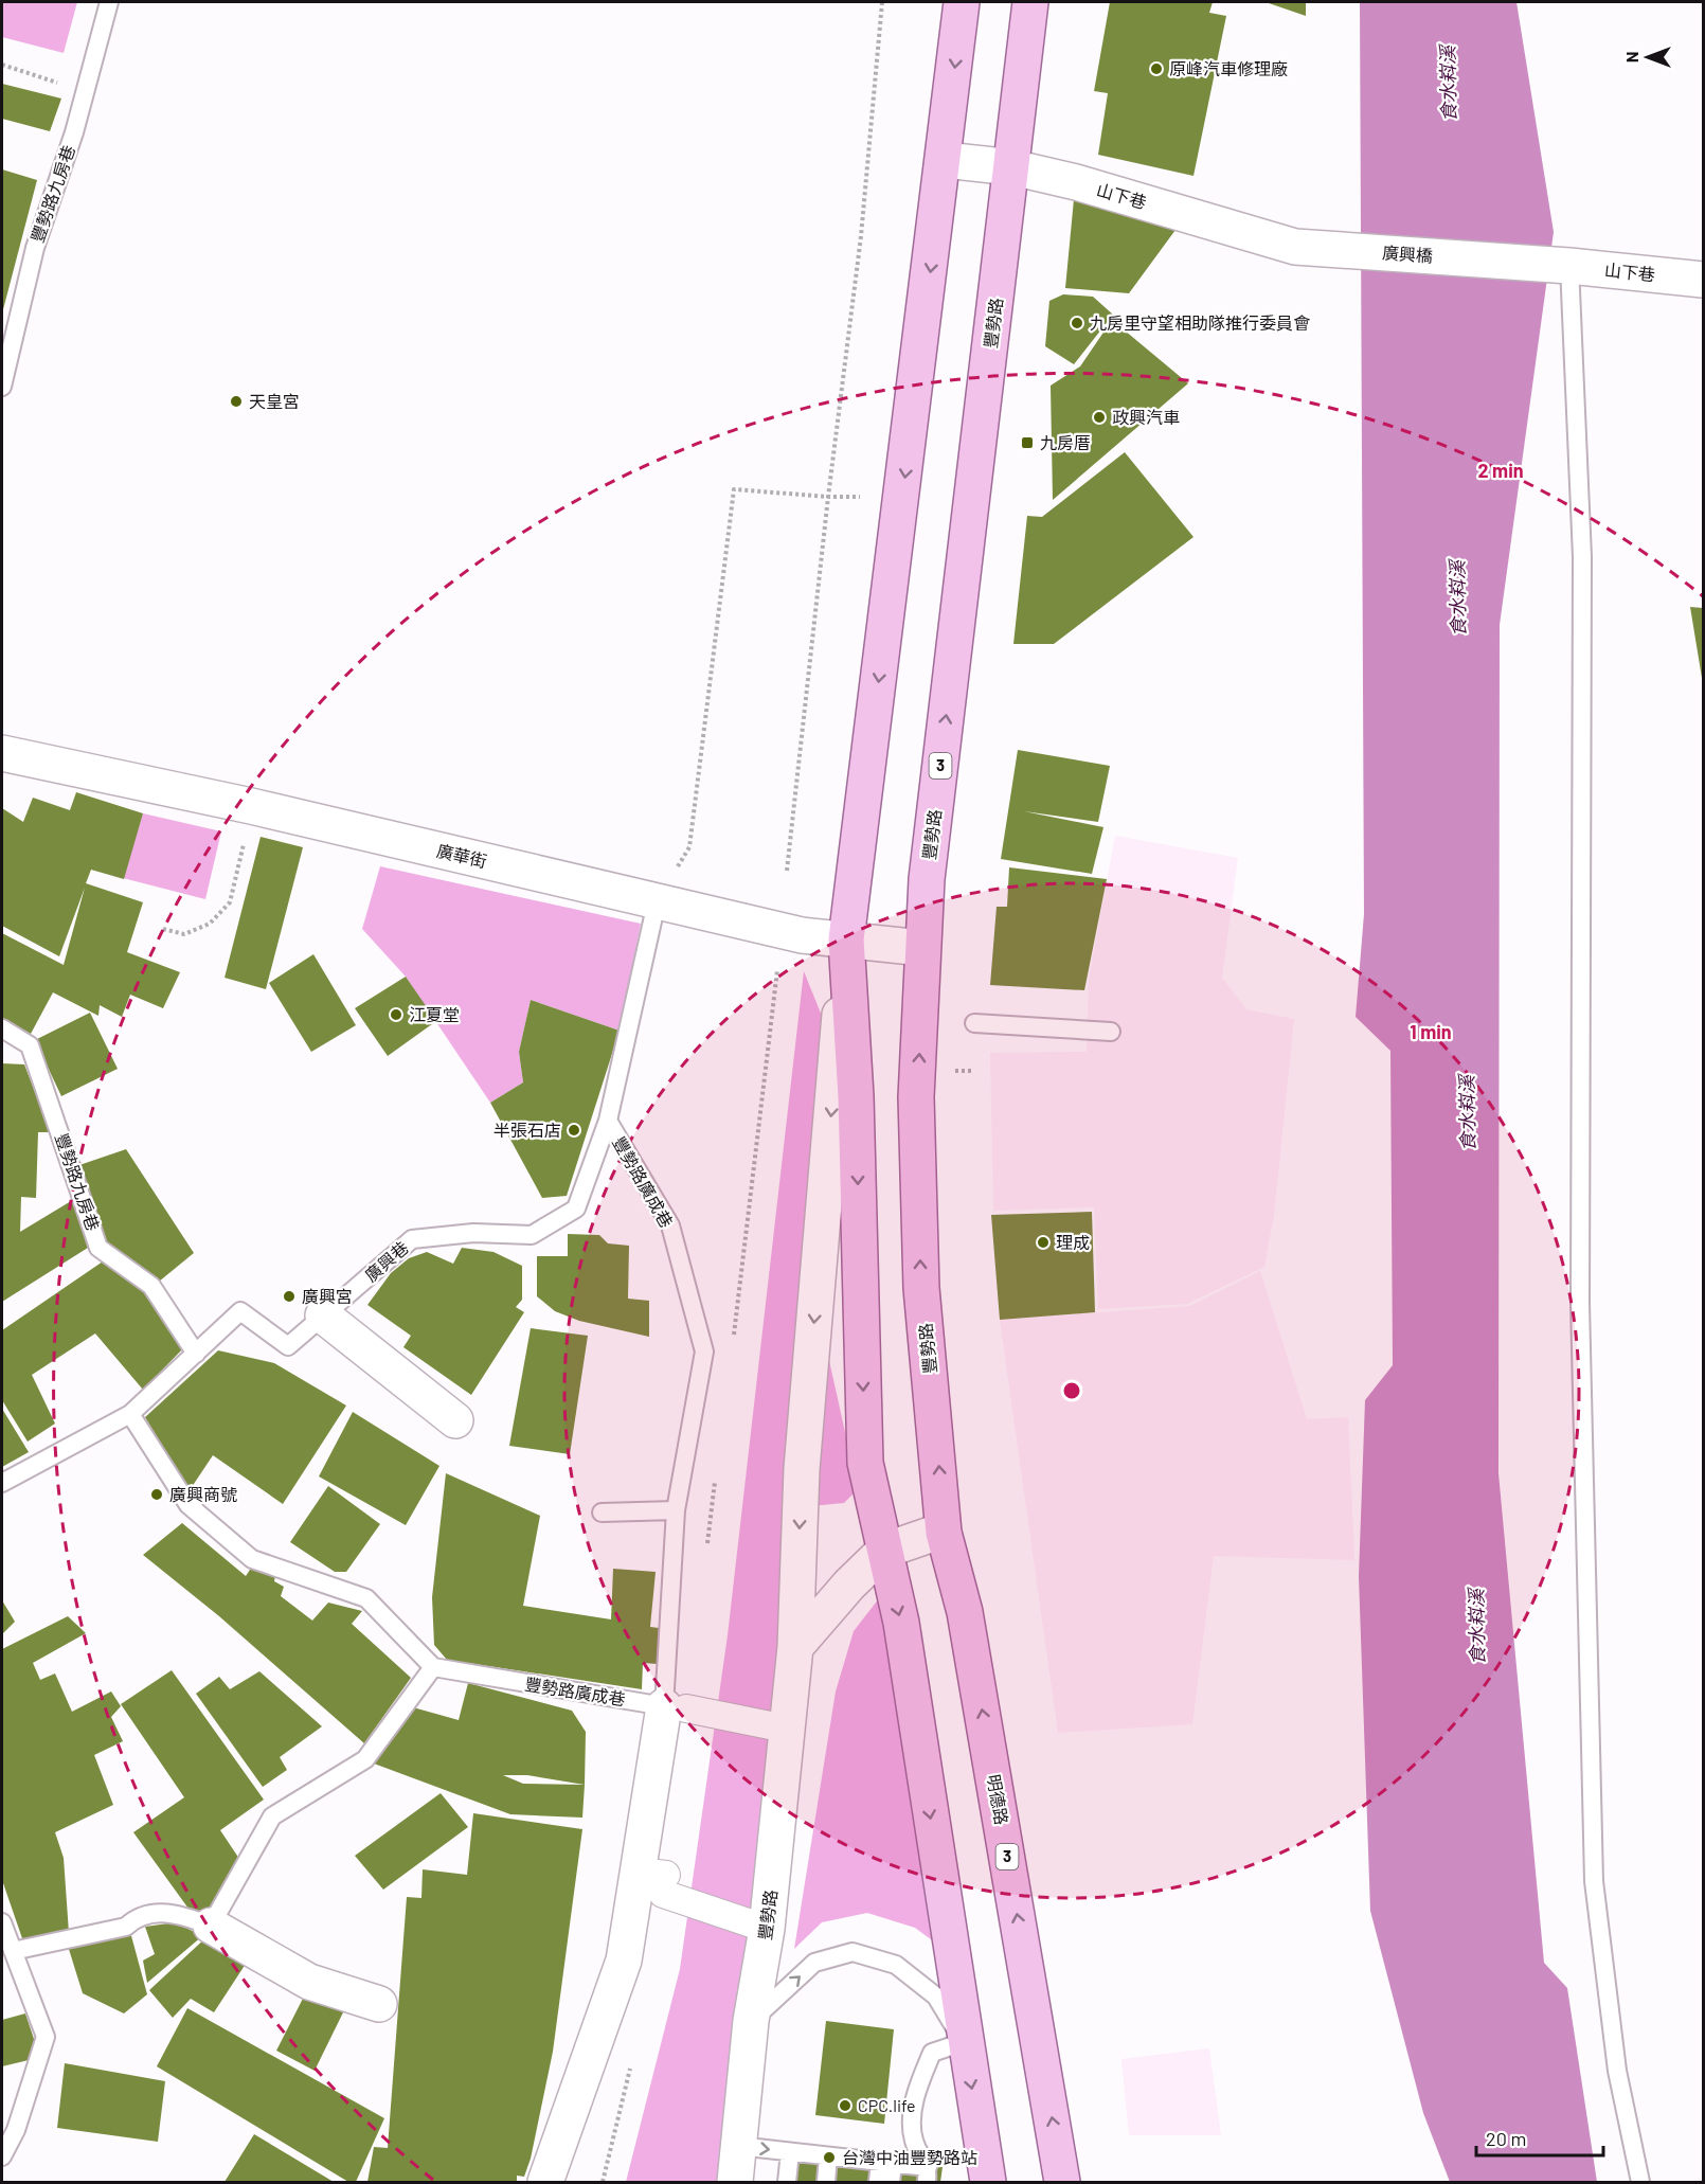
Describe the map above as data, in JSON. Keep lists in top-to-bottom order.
{
  "streets": {
    "main road": ["豐勢路", "3", "明德路"],
    "street": ["山下巷", "廣興橋", "廣華街"],
    "lane": ["豐勢路九房巷", "豐勢路廣成巷", "廣興巷"]
  },
  "crossings": [
    ["豐勢路九房巷", "廣興巷"],
    ["山下巷", "廣興橋"],
    ["山下巷", "豐勢路"],
    ["豐勢路", "廣華街"],
    ["豐勢路", "明德路"],
    ["廣華街", "廣興巷"],
    ["豐勢路廣成巷", "廣興巷"]
  ],
  "water": ["食水嵙溪"],
  "places": {
    "other": [
      "原峰汽車修理廠",
      "九房里守望相助隊推行委員會",
      "天皇宮",
      "政興汽車",
      "江夏堂",
      "半張石店",
      "理成",
      "廣興宮",
      "廣興商號",
      "CPC.life",
      "台灣中油豐勢路站"
    ],
    "transit": ["九房厝"]
  },
  "scale_bar": "20 m",
  "north": "left",
  "rings": ["2 min", "1 min"]
}
